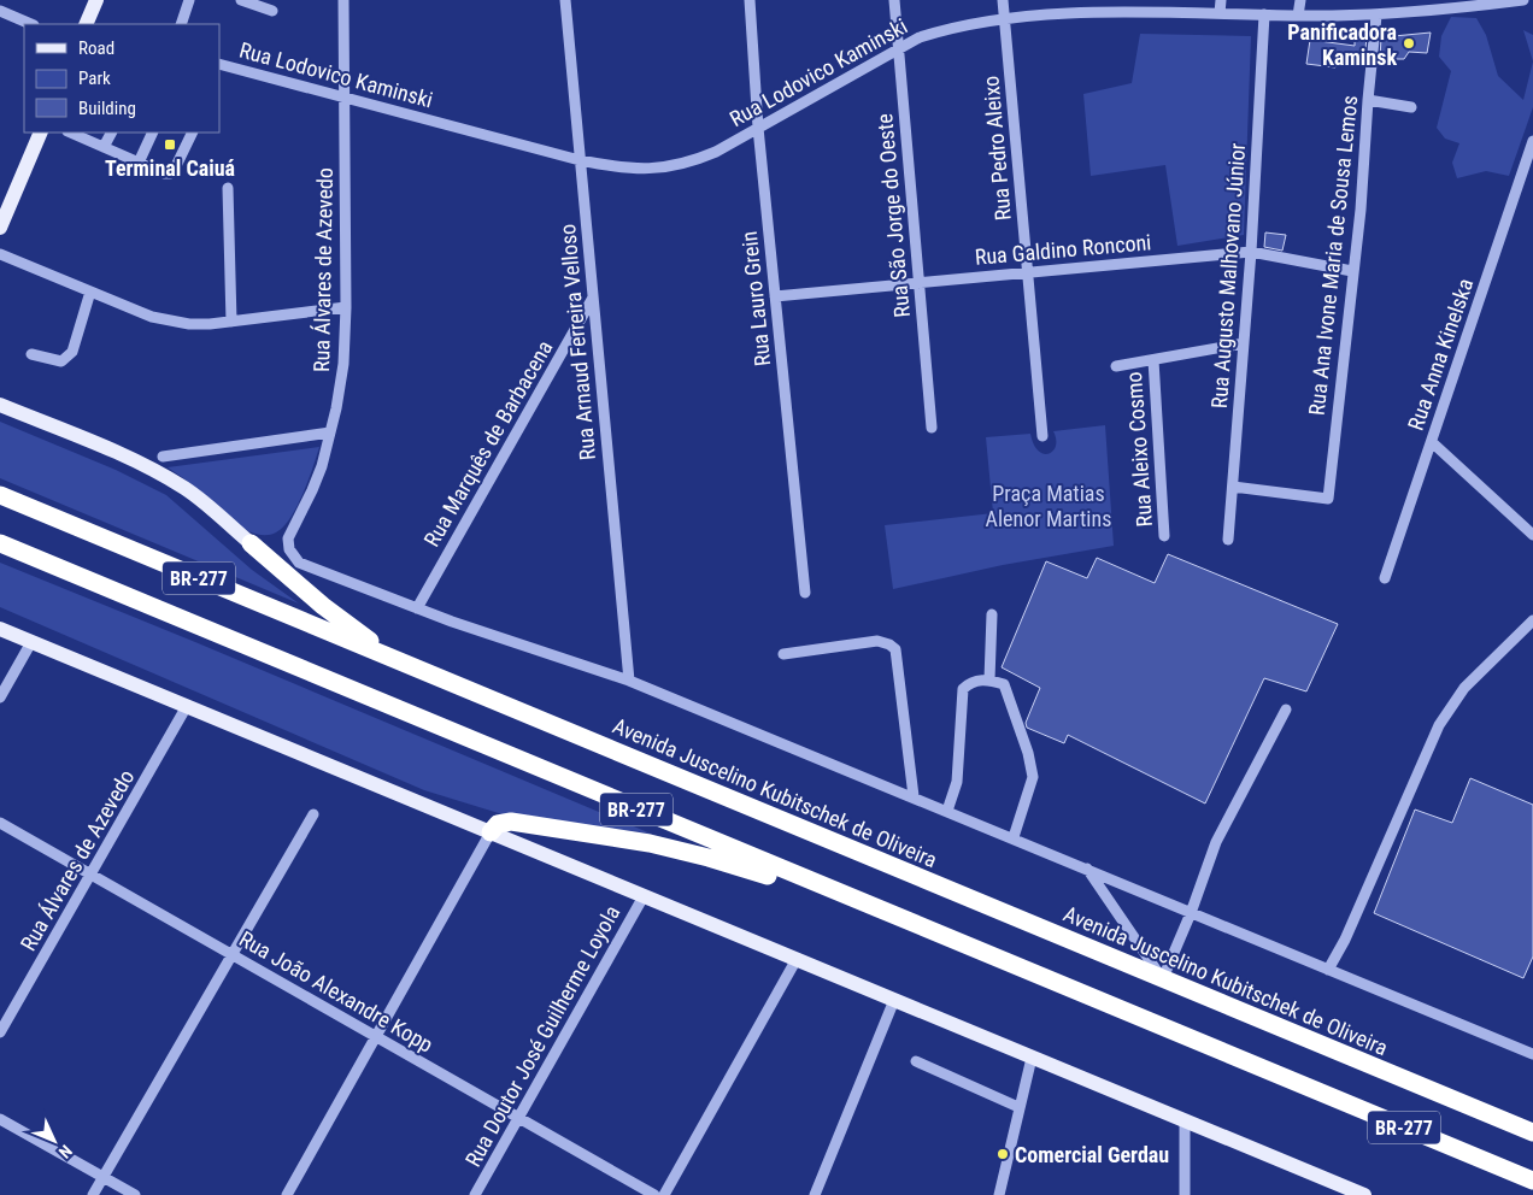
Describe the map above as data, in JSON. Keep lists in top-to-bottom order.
{
  "streets": {
    "highway": ["BR-277", "Avenida Juscelino Kubitschek de Oliveira"],
    "street": [
      "Rua Lodovico Kaminski",
      "Rua Pedro Aleixo",
      "Rua São Jorge do Oeste",
      "Rua Galdino Ronconi",
      "Rua Ana Ivone Maria de Sousa Lemos",
      "Rua Álvares de Azevedo",
      "Rua Augusto Malhovano Júnior",
      "Rua Lauro Grein",
      "Rua Arnaud Ferreira Velloso",
      "Rua Anna Kinelska",
      "Rua Marquês de Barbacena",
      "Rua Aleixo Cosmo",
      "Rua João Alexandre Kopp",
      "Rua Doutor José Guilherme Loyola"
    ]
  },
  "crossings": [
    ["Rua Lodovico Kaminski", "Rua Pedro Aleixo"],
    ["Rua Lodovico Kaminski", "Rua São Jorge do Oeste"],
    ["Rua Lodovico Kaminski", "Rua Ana Ivone Maria de Sousa Lemos"],
    ["Rua Lodovico Kaminski", "Rua Álvares de Azevedo"],
    ["Rua Lodovico Kaminski", "Rua Augusto Malhovano Júnior"],
    ["Rua Lodovico Kaminski", "Rua Lauro Grein"],
    ["Rua Lodovico Kaminski", "Rua Arnaud Ferreira Velloso"],
    ["Rua Pedro Aleixo", "Rua Galdino Ronconi"],
    ["Rua São Jorge do Oeste", "Rua Galdino Ronconi"],
    ["Rua Galdino Ronconi", "Rua Ana Ivone Maria de Sousa Lemos"],
    ["Rua Galdino Ronconi", "Rua Augusto Malhovano Júnior"],
    ["Rua Galdino Ronconi", "Rua Lauro Grein"],
    ["Rua Ana Ivone Maria de Sousa Lemos", "Rua Augusto Malhovano Júnior"],
    ["Rua Álvares de Azevedo", "Rua Marquês de Barbacena"],
    ["Rua Álvares de Azevedo", "Rua João Alexandre Kopp"],
    ["Rua Arnaud Ferreira Velloso", "Rua Marquês de Barbacena"],
    ["Rua João Alexandre Kopp", "Rua Doutor José Guilherme Loyola"]
  ],
  "parks": ["Praça Matias Alenor Martins"],
  "places": {
    "other": ["Panificadora Kaminsk", "Comercial Gerdau"],
    "transit": ["Terminal Caiuá"]
  },
  "legend": ["Road", "Park", "Building"],
  "north": "bottom right"
}
